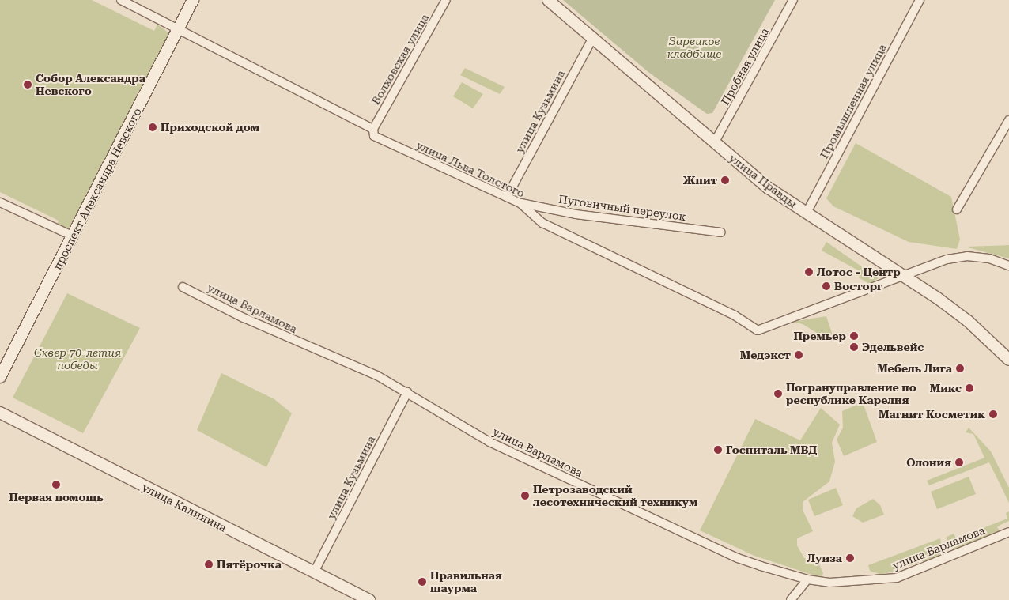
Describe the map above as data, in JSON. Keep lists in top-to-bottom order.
{
  "streets": {
    "main road": ["улица Правды", "проспект Александра Невского", "улица Калинина"],
    "street": [
      "Волховская улица",
      "Пробная улица",
      "Промышленная улица",
      "улица Кузьмина",
      "улица Льва Толстого",
      "Пуговичный переулок",
      "улица Варламова"
    ]
  },
  "crossings": [
    ["Волховская улица", "улица Льва Толстого"],
    ["Пробная улица", "улица Правды"],
    ["Промышленная улица", "улица Правды"],
    ["улица Кузьмина", "улица Льва Толстого"],
    ["улица Кузьмина", "улица Правды"],
    ["улица Кузьмина", "улица Варламова"],
    ["улица Кузьмина", "улица Калинина"],
    ["улица Льва Толстого", "улица Правды"],
    ["улица Льва Толстого", "проспект Александра Невского"],
    ["улица Льва Толстого", "Пуговичный переулок"]
  ],
  "parks": ["Зарецкое кладбище", "Сквер 70-летия победы"],
  "places": [
    "Собор Александра Невского",
    "Приходской дом",
    "Жпит",
    "Лотос - Центр",
    "Восторг",
    "Премьер",
    "Эдельвейс",
    "Медэкст",
    "Мебель Лига",
    "Микс",
    "Погрануправление по республике Карелия",
    "Магнит Косметик",
    "Госпиталь МВД",
    "Олония",
    "Первая помощь",
    "Петрозаводский лесотехнический техникум",
    "Луиза",
    "Пятёрочка",
    "Правильная шаурма"
  ]
}
